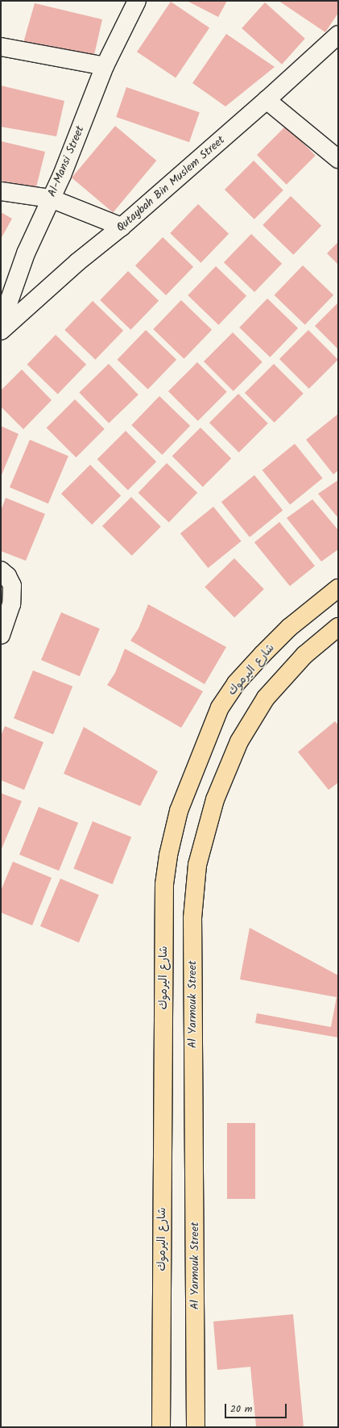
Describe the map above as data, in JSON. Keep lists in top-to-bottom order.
{
  "streets": {
    "highway": ["شارع اليرموك", "Al Yarmouk Street"],
    "street": ["Al-Mansi Street", "Qutaybah Bin Muslem Street"]
  },
  "scale_bar": "20 m"
}
